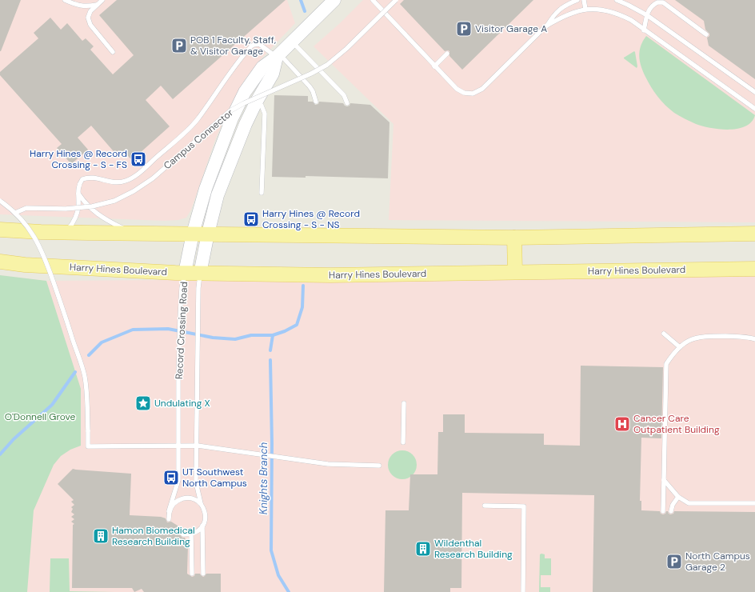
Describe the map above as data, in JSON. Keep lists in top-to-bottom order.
{
  "streets": {
    "main road": ["Harry Hines Boulevard"],
    "street": ["Record Crossing Road"],
    "lane": ["Campus Connector"]
  },
  "crossings": [
    ["Harry Hines Boulevard", "Record Crossing Road"]
  ],
  "water": ["Knights Branch"],
  "parks": ["O'Donnell Grove"],
  "places": {
    "parking": ["Visitor Garage A", "POB 1 Faculty, Staff, & Visitor Garage", "North Campus Garage 2"],
    "bus stop": ["Harry Hines @ Record Crossing - S - FS", "Harry Hines @ Record Crossing - S - NS", "UT Southwest North Campus"],
    "place": ["Undulating X"],
    "hospital": ["Cancer Care Outpatient Building"],
    "building": ["Hamon Biomedical Research Building", "Wildenthal Research Building"]
  }
}
